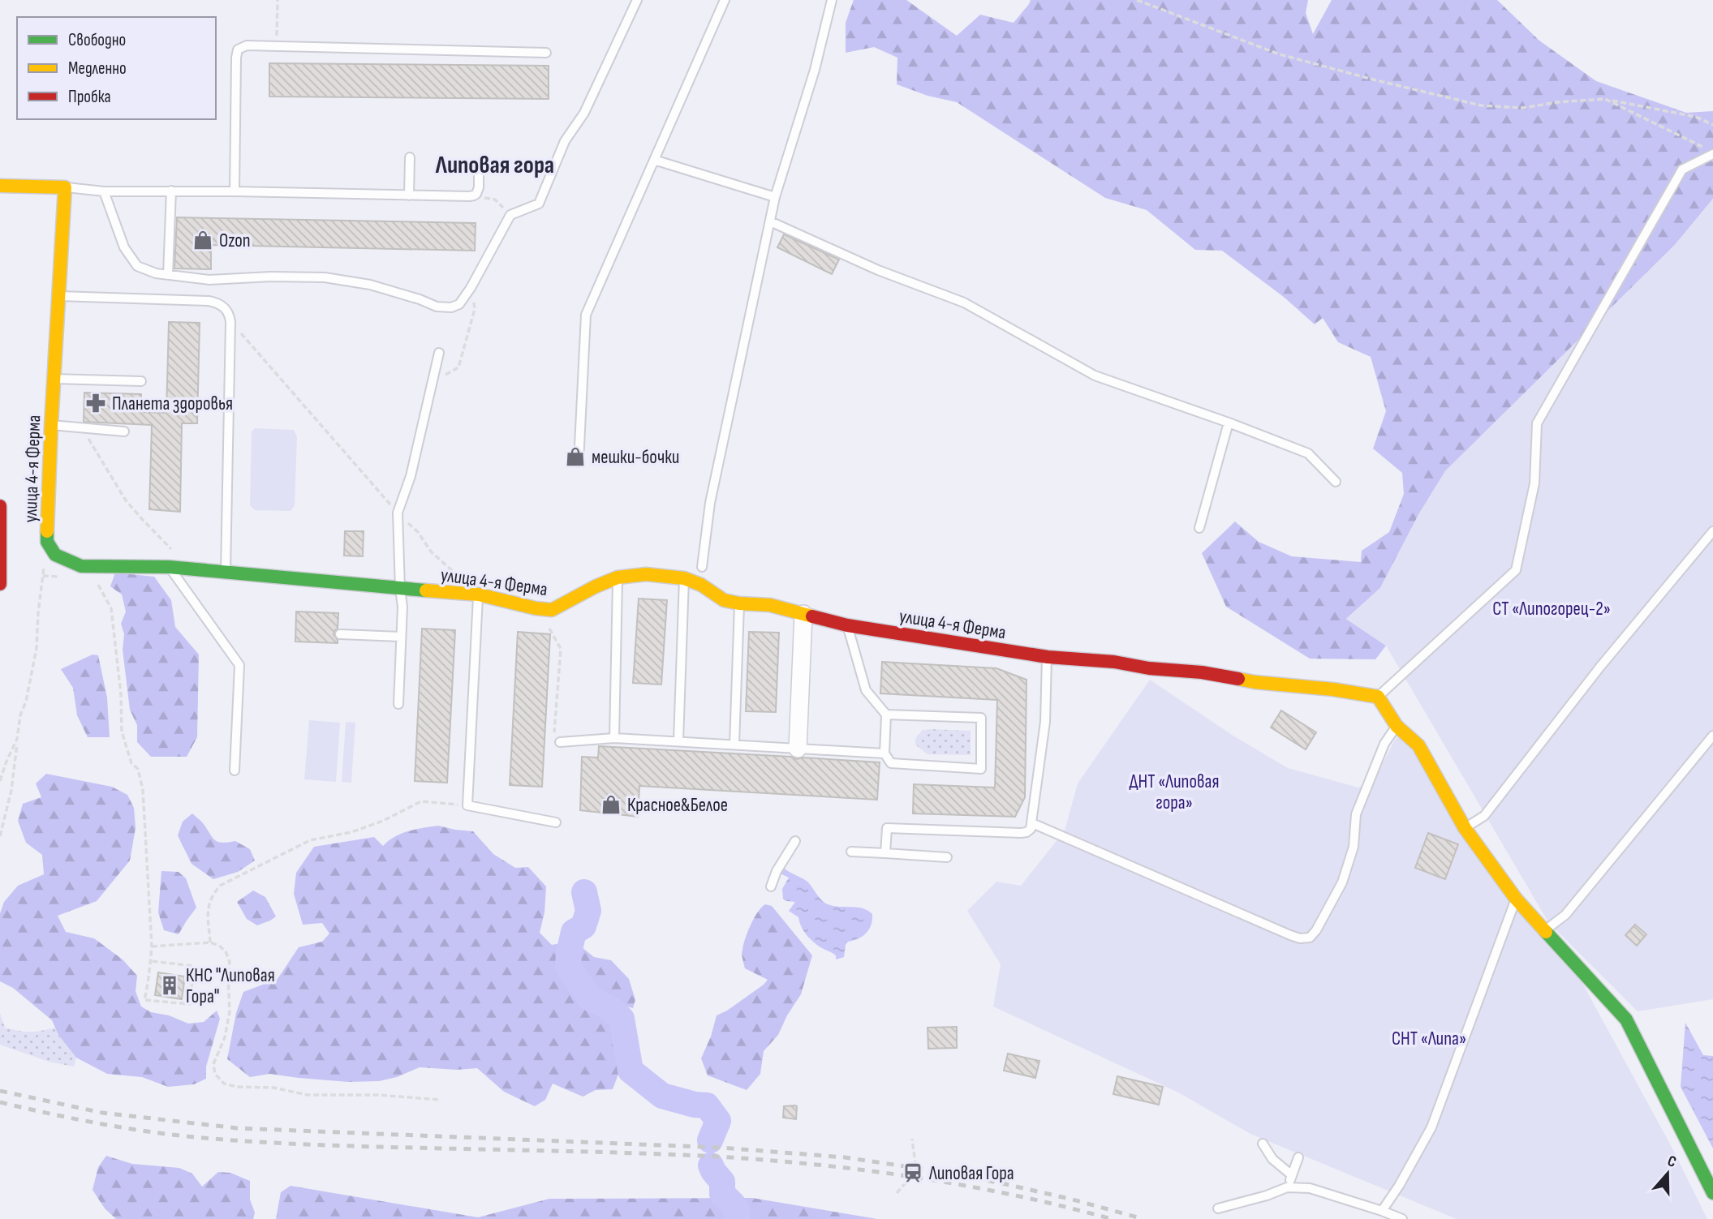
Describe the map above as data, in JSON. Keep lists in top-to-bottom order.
{
  "streets": {
    "street": ["улица 4-я Ферма"]
  },
  "districts": ["Липовая гора"],
  "parks": ["СТ «Липогорец-2»", "ДНТ «Липовая гора»", "СНТ «Липа»"],
  "places": {
    "shop": ["Ozon", "мешки-бочки", "Красное&Белое"],
    "pharmacy": ["Планета здоровья"],
    "building": ["КНС \"Липовая Гора\""],
    "station": ["Липовая Гора"]
  },
  "legend": ["Свободно", "Медленно", "Пробка"],
  "north": "top"
}
